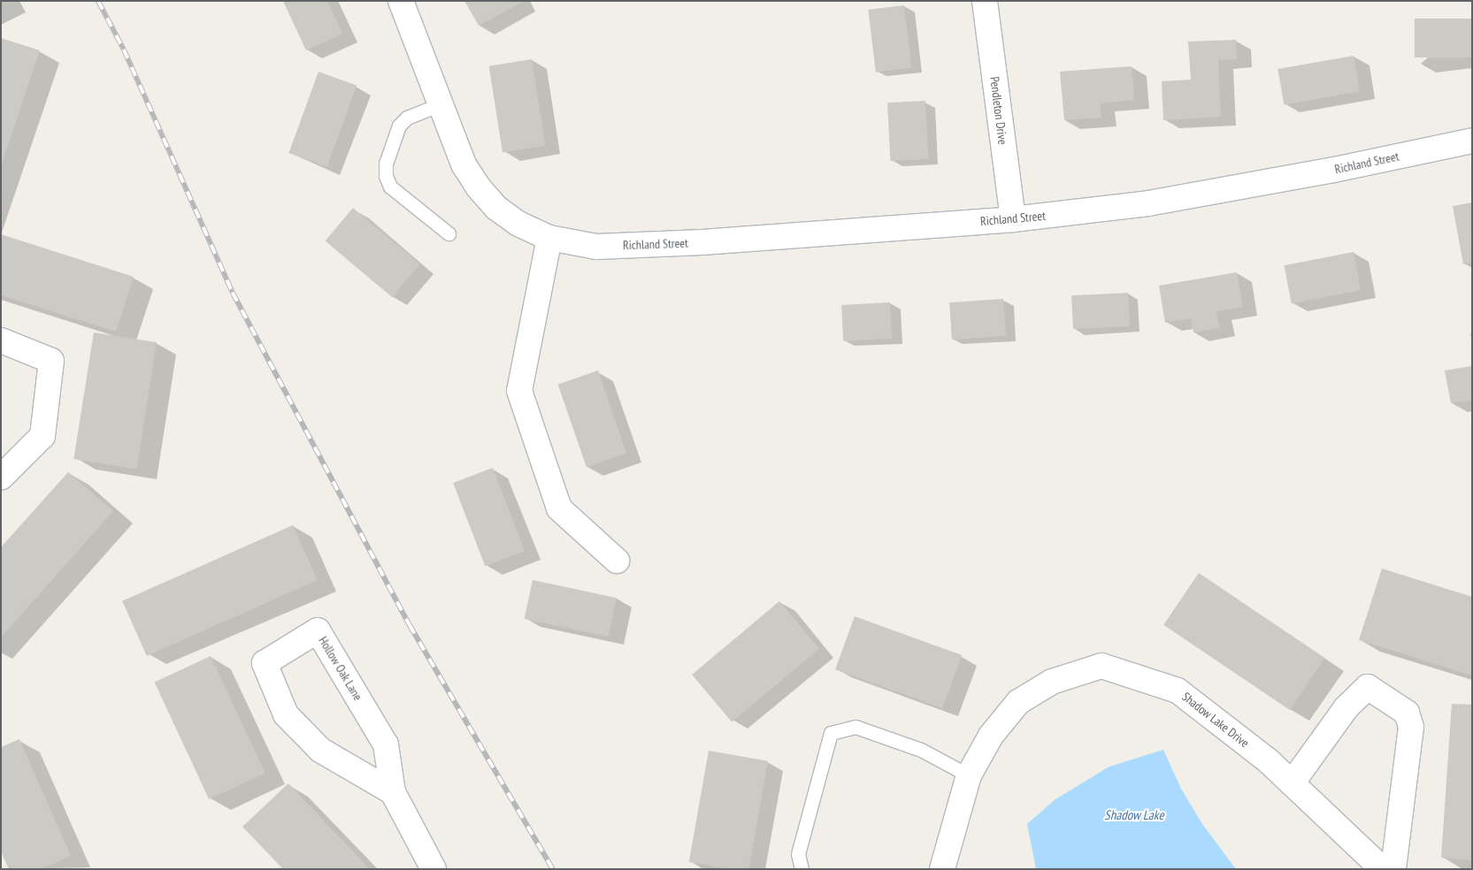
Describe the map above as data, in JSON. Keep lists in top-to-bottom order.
{
  "streets": {
    "street": [
      "Pendleton Drive",
      "Richland Street",
      "Hollow Oak Lane",
      "Shadow Lake Drive"
    ]
  },
  "crossings": [
    ["Pendleton Drive", "Richland Street"]
  ],
  "water": ["Shadow Lake"]
}
